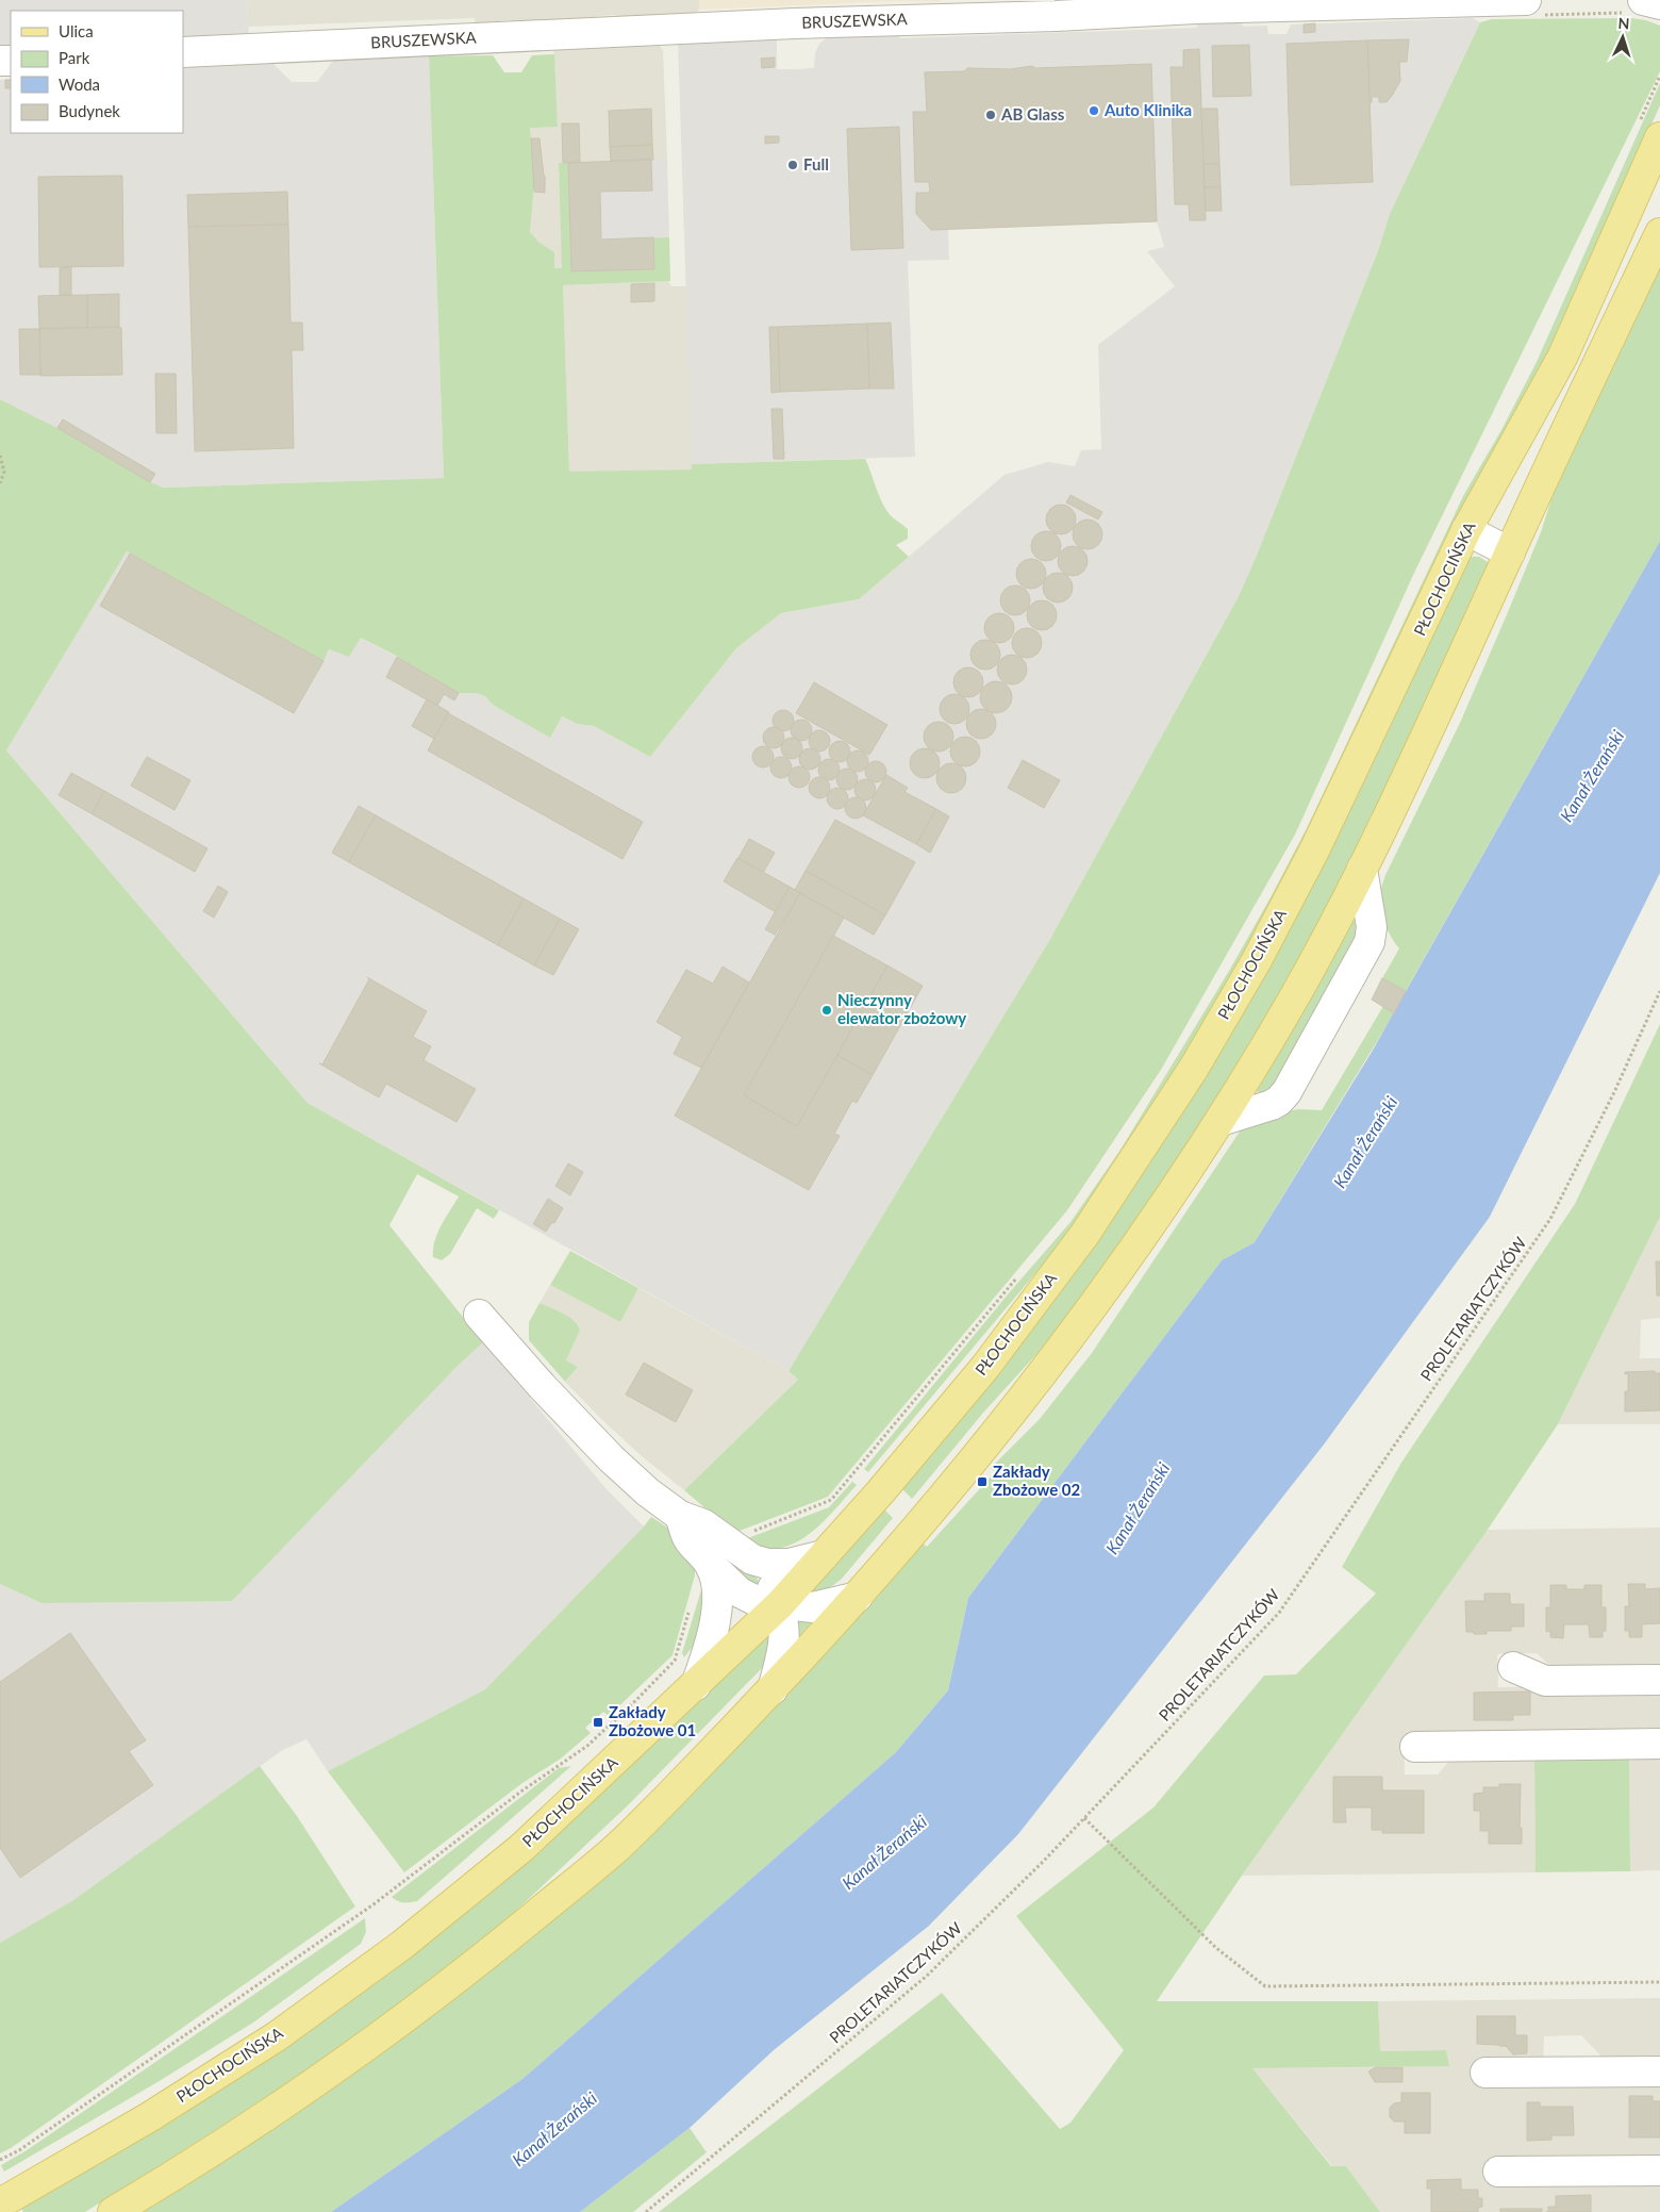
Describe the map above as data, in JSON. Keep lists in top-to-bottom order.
{
  "streets": {
    "main road": ["PŁOCHOCIŃSKA"],
    "street": ["BRUSZEWSKA"],
    "path": ["PROLETARIATCZYKÓW"]
  },
  "water": ["Kanał Żerański"],
  "places": {
    "other": [
      "Auto Klinika",
      "AB Glass",
      "Full",
      "Nieczynny elewator zbożowy"
    ],
    "transit": ["Zakłady Zbożowe 02", "Zakłady Zbożowe 01"]
  },
  "legend": [
    "Ulica",
    "Park",
    "Woda",
    "Budynek"
  ],
  "north": "top"
}
